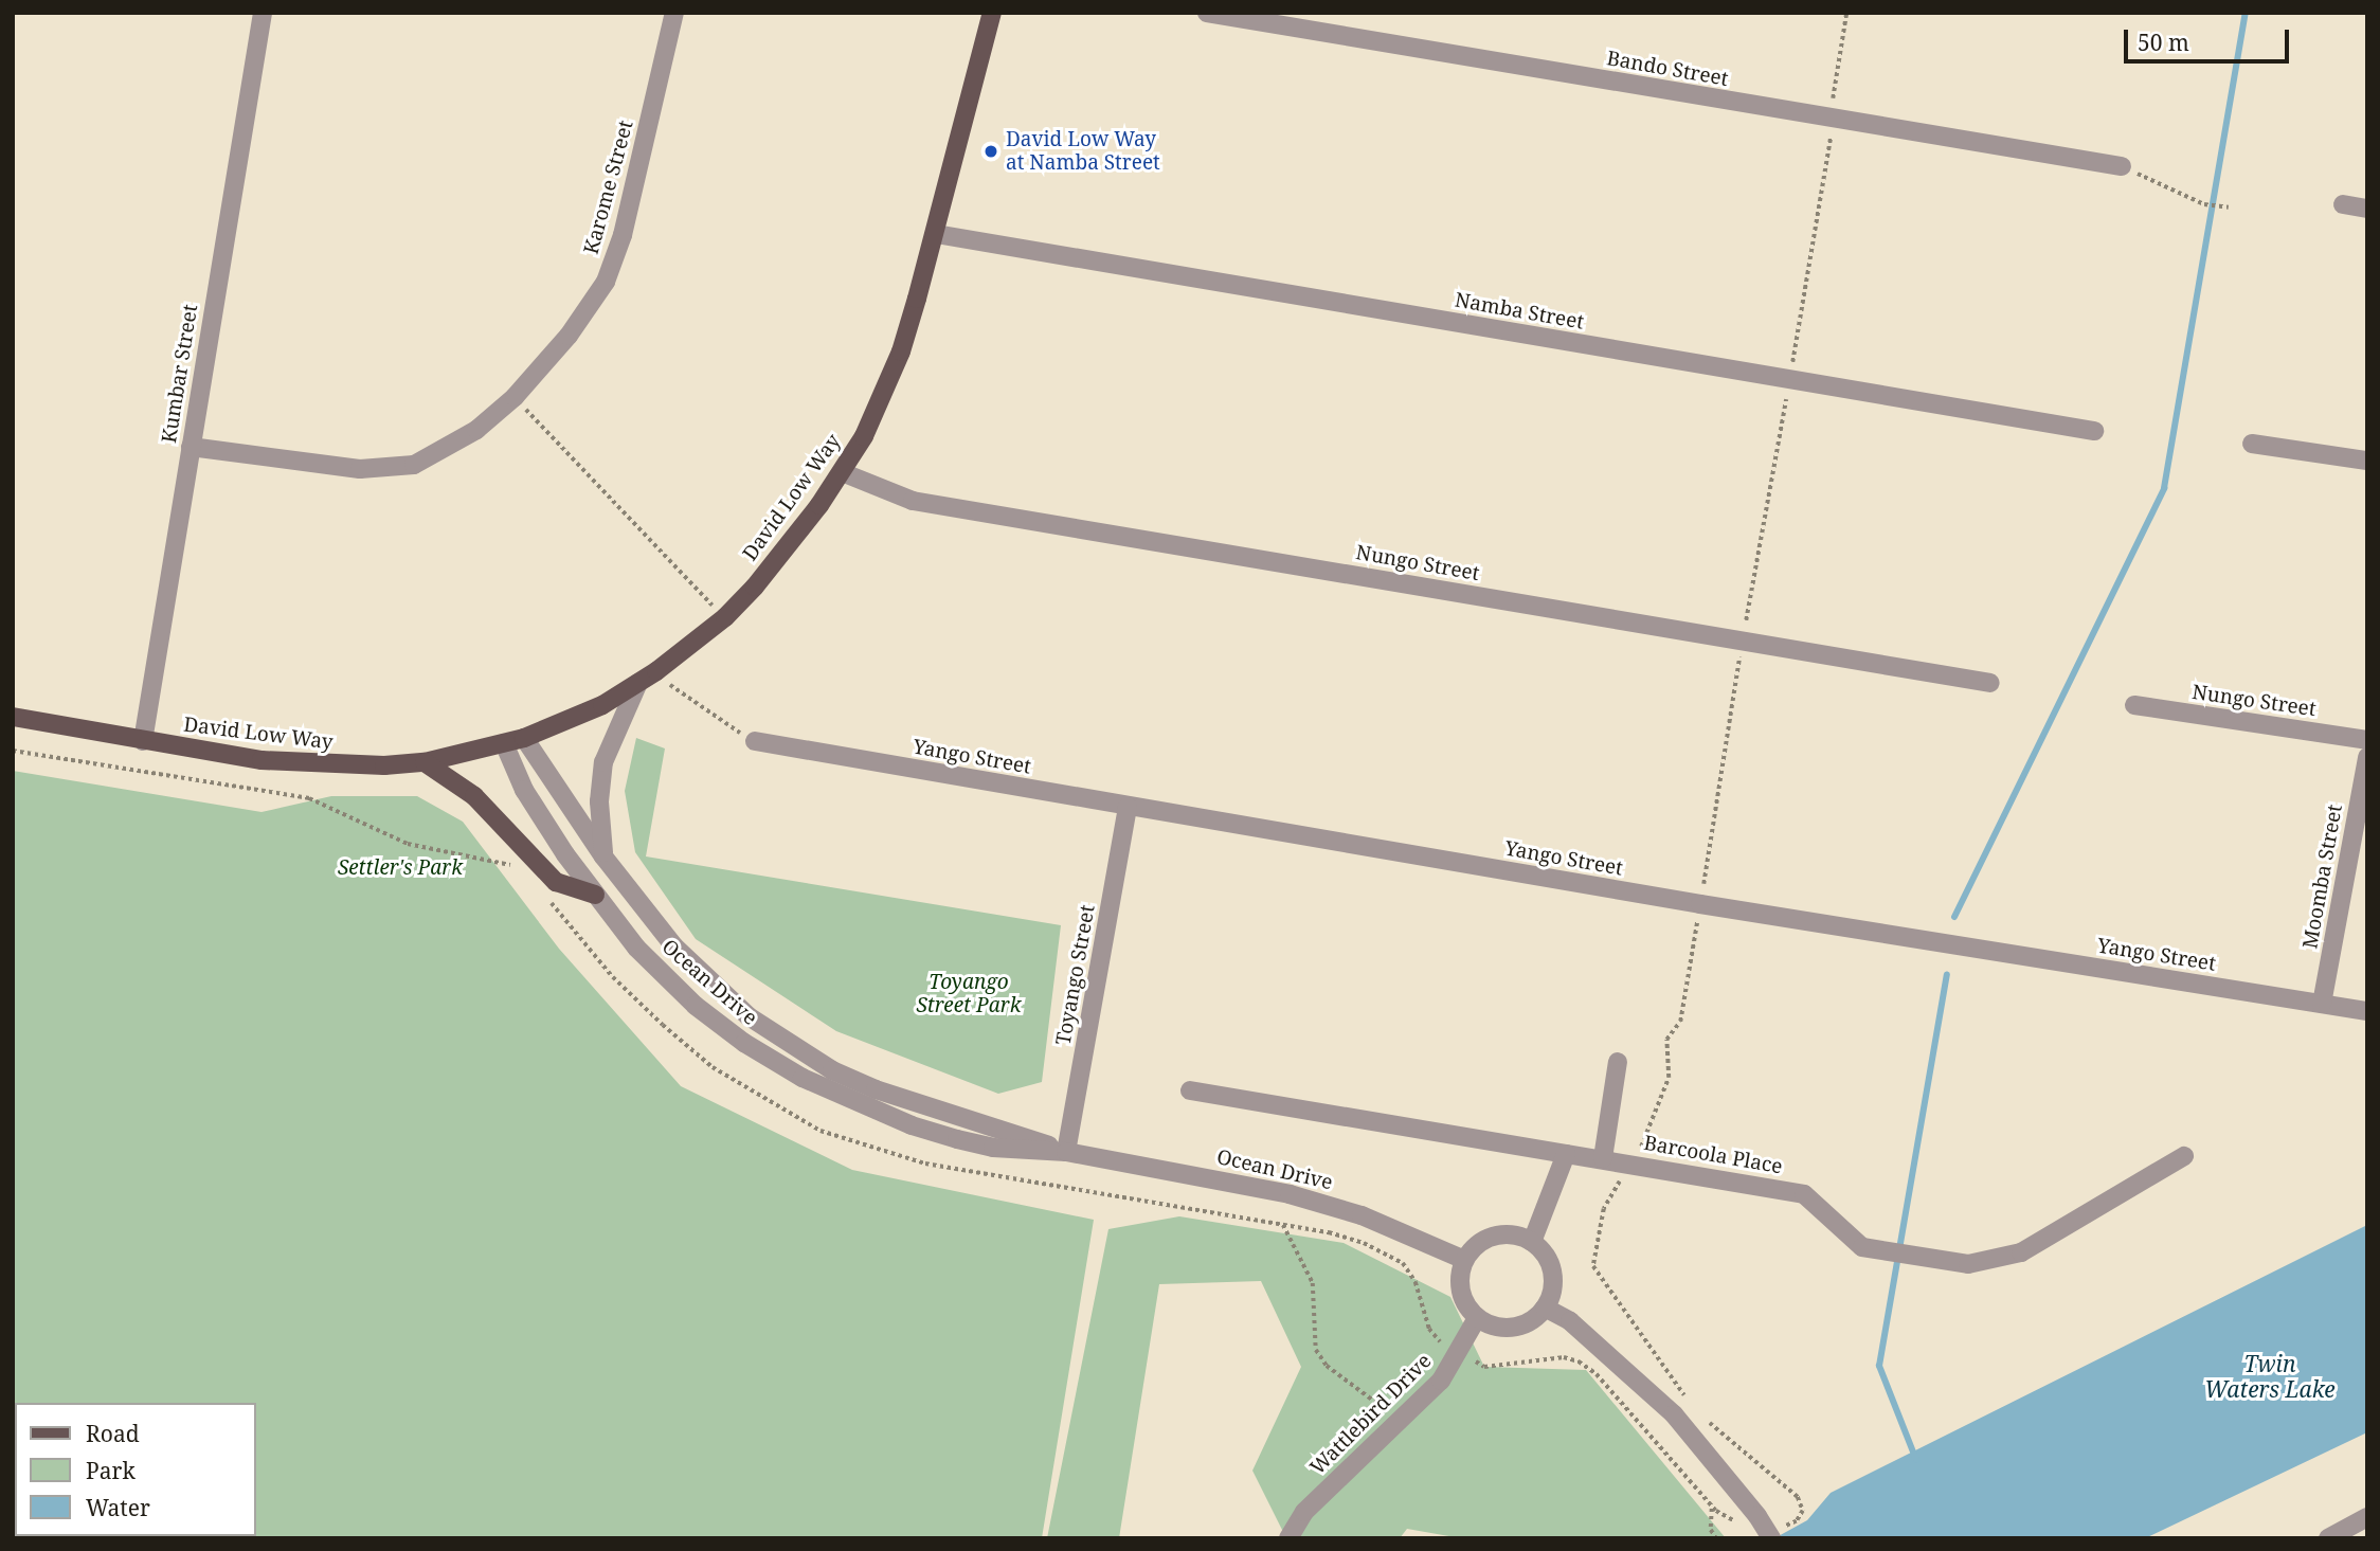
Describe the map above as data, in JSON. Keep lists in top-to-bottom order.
{
  "streets": {
    "main road": ["David Low Way"],
    "street": [
      "Bando Street",
      "Karome Street",
      "Namba Street",
      "Kumbar Street",
      "Nungo Street",
      "Yango Street",
      "Moomba Street",
      "Toyango Street",
      "Ocean Drive",
      "Barcoola Place",
      "Wattlebird Drive"
    ]
  },
  "crossings": [
    ["Karome Street", "Kumbar Street"],
    ["Namba Street", "David Low Way"],
    ["Kumbar Street", "David Low Way"],
    ["David Low Way", "Nungo Street"],
    ["David Low Way", "Ocean Drive"],
    ["Yango Street", "Moomba Street"],
    ["Yango Street", "Toyango Street"],
    ["Toyango Street", "Ocean Drive"],
    ["Ocean Drive", "Wattlebird Drive"]
  ],
  "water": ["Twin Waters Lake"],
  "parks": ["Settler's Park", "Toyango Street Park"],
  "places": ["David Low Way at Namba Street"],
  "legend": ["Road", "Park", "Water"],
  "scale_bar": "50 m"
}
